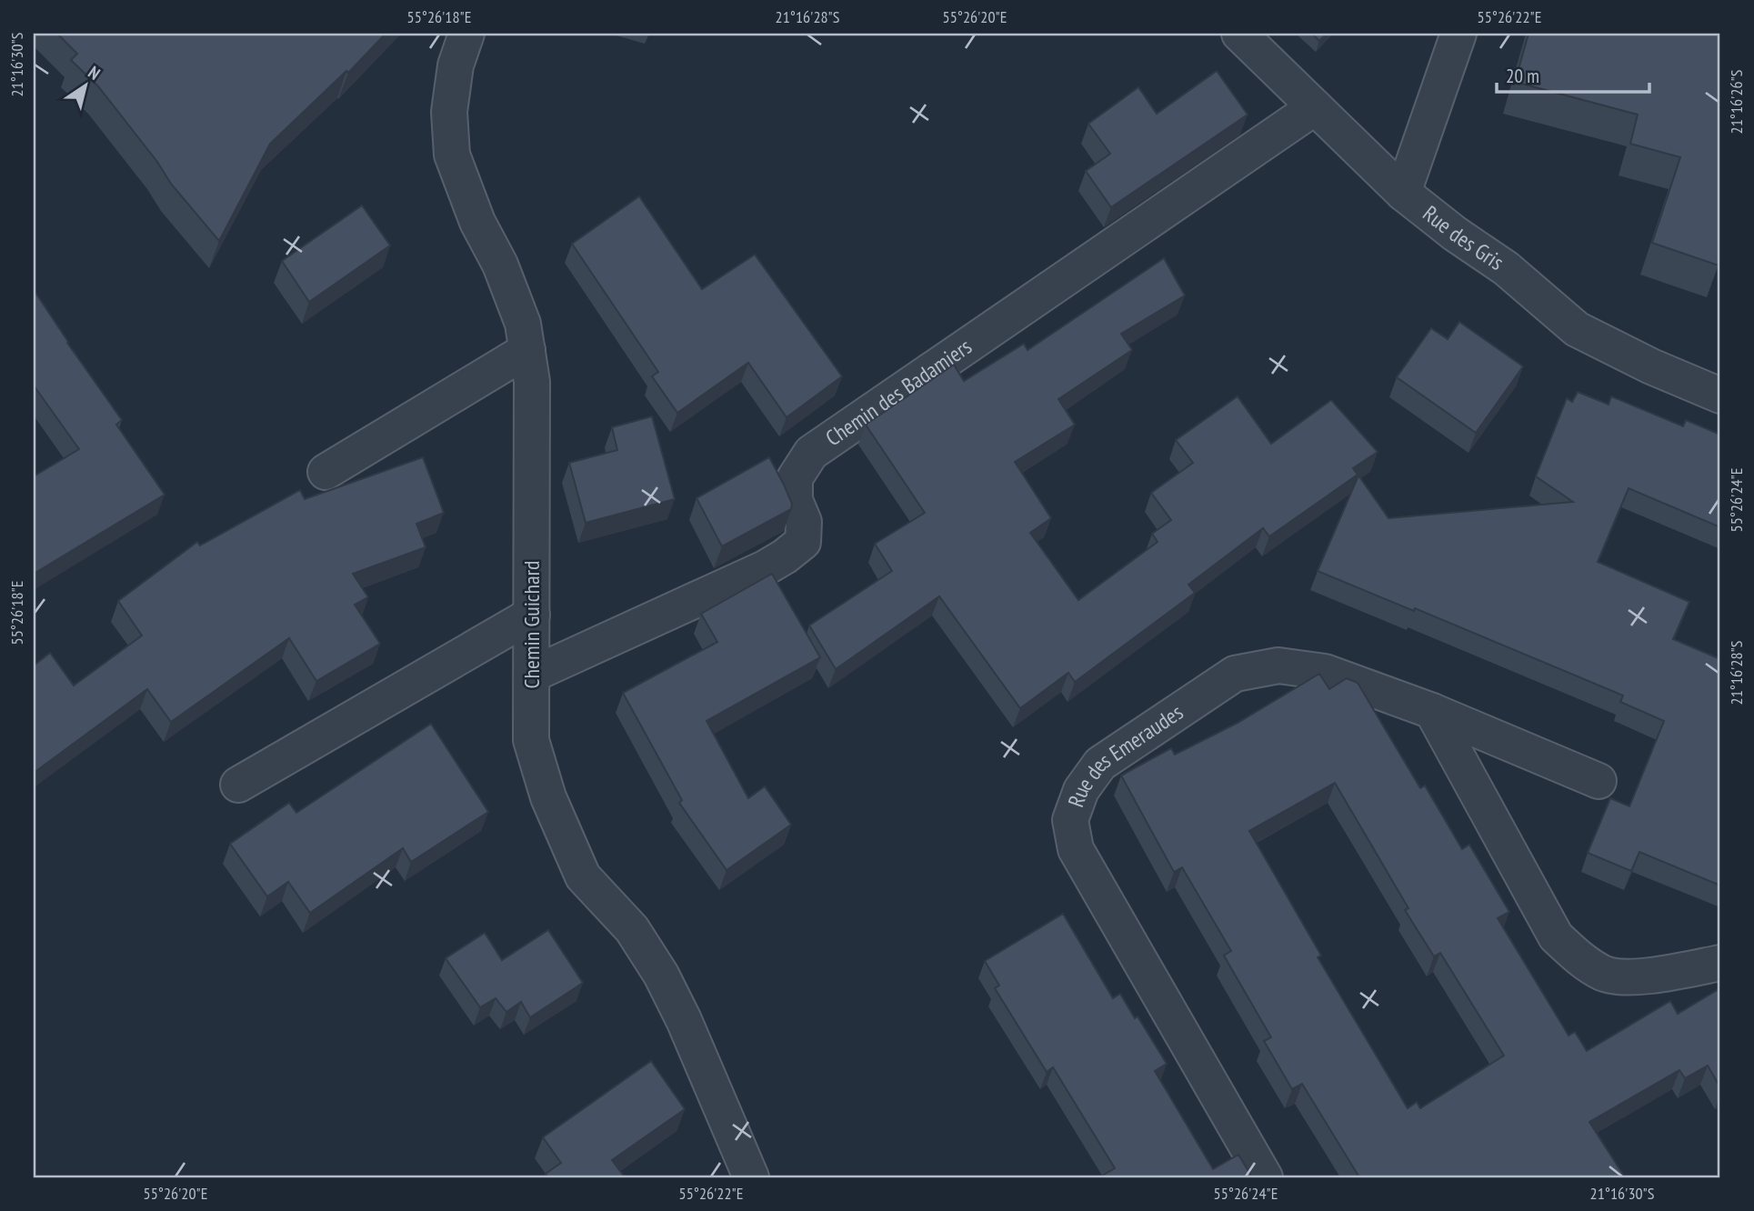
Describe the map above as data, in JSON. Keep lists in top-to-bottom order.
{
  "streets": {
    "street": [
      "Rue des Gris",
      "Chemin des Badamiers",
      "Chemin Guichard",
      "Rue des Emeraudes"
    ]
  },
  "crossings": [
    ["Rue des Gris", "Chemin des Badamiers"],
    ["Chemin des Badamiers", "Chemin Guichard"]
  ],
  "scale_bar": "20 m",
  "north": "top right",
  "coordinates": [
    "55°26'18\"E",
    "21°16'28\"S",
    "55°26'20\"E",
    "55°26'22\"E",
    "21°16'30\"S",
    "21°16'26\"S",
    "55°26'24\"E"
  ]
}
